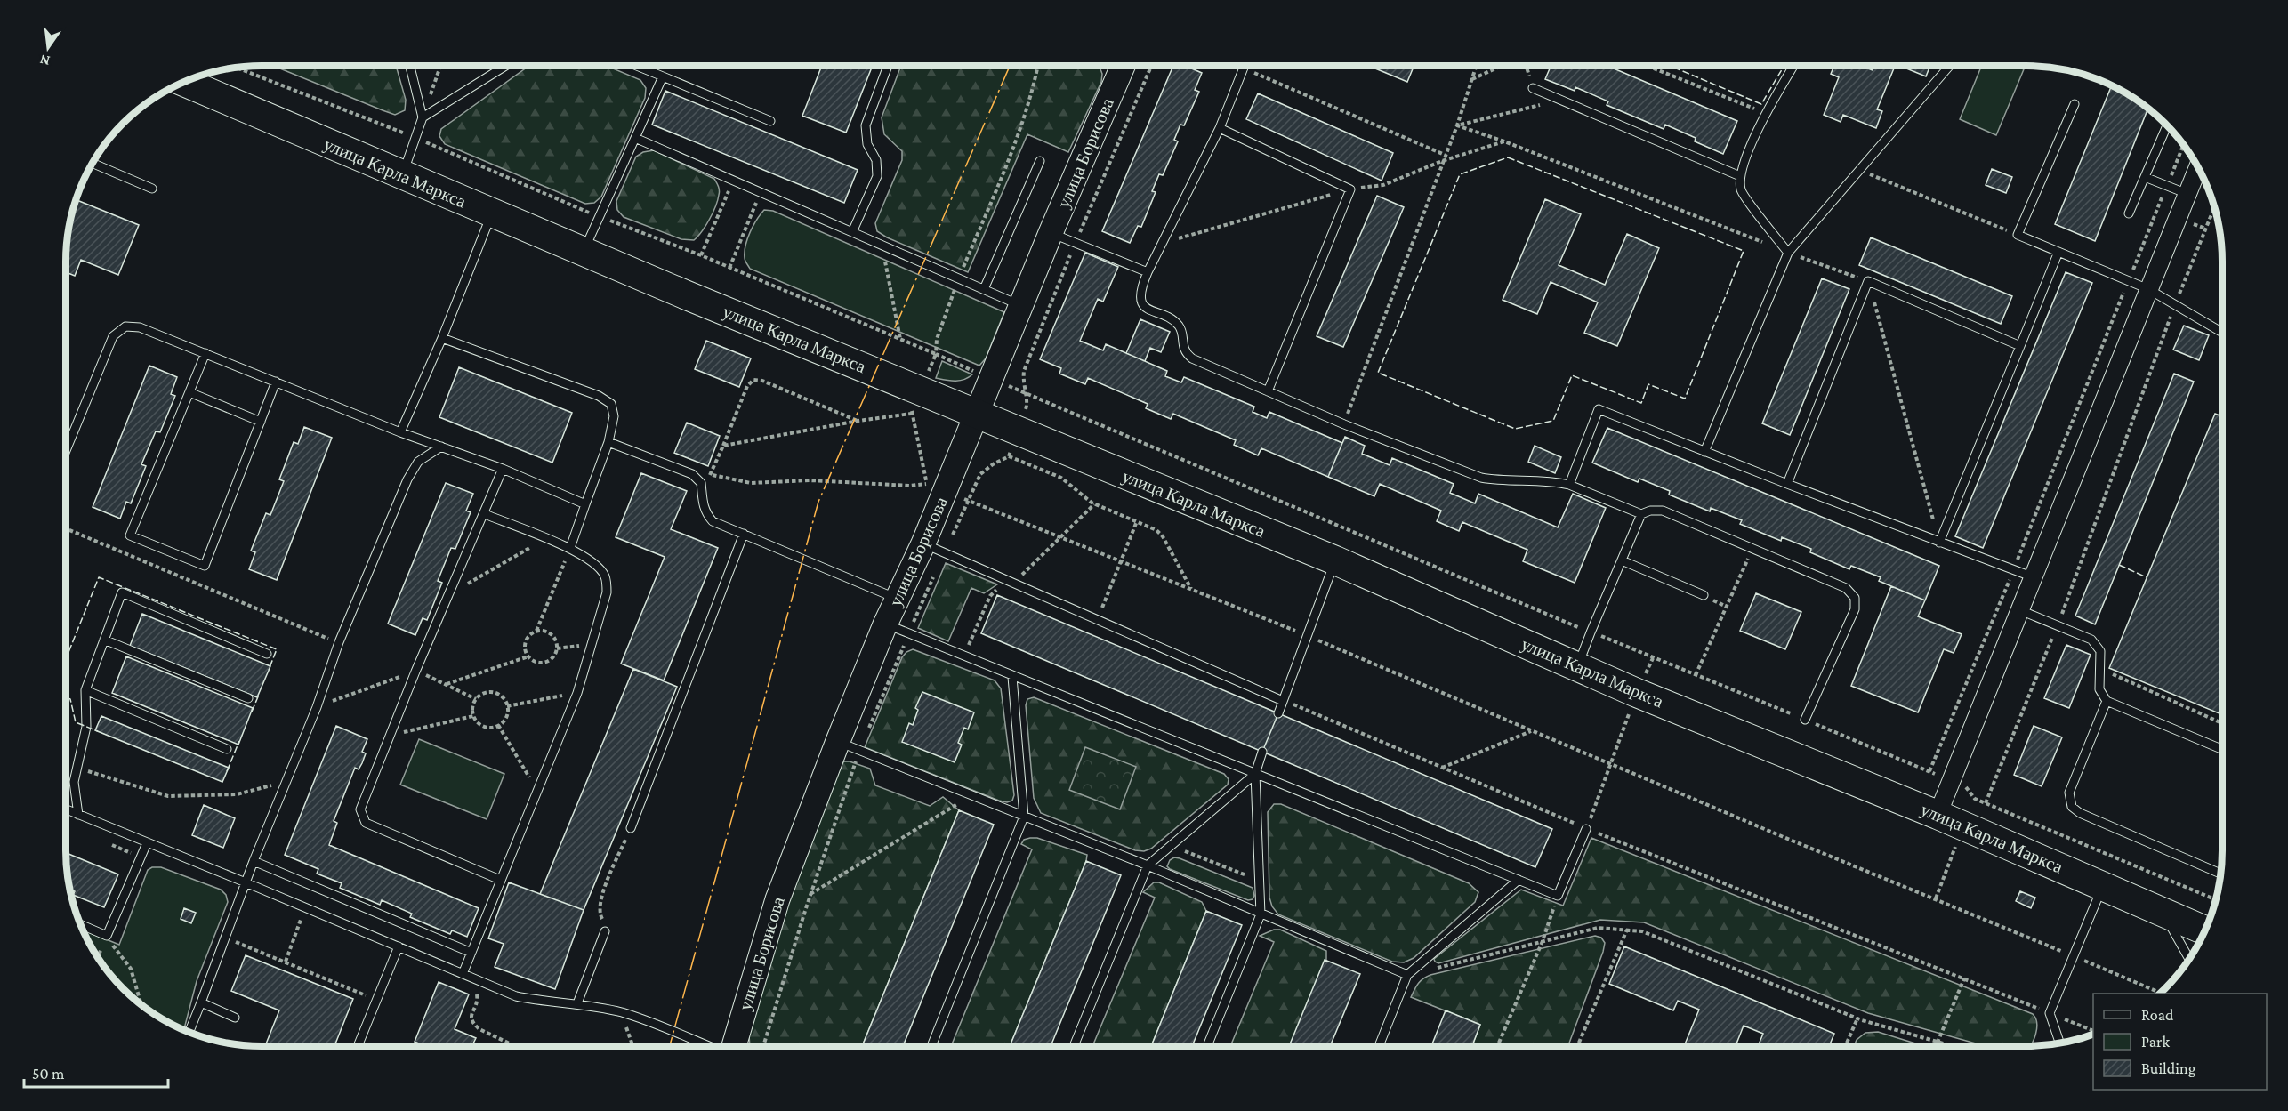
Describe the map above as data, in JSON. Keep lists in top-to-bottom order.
{
  "streets": {
    "main road": ["улица Карла Маркса"],
    "street": ["улица Борисова"]
  },
  "crossings": [
    ["улица Борисова", "улица Карла Маркса"]
  ],
  "legend": ["Road", "Park", "Building"],
  "scale_bar": "50 m",
  "north": "bottom"
}
